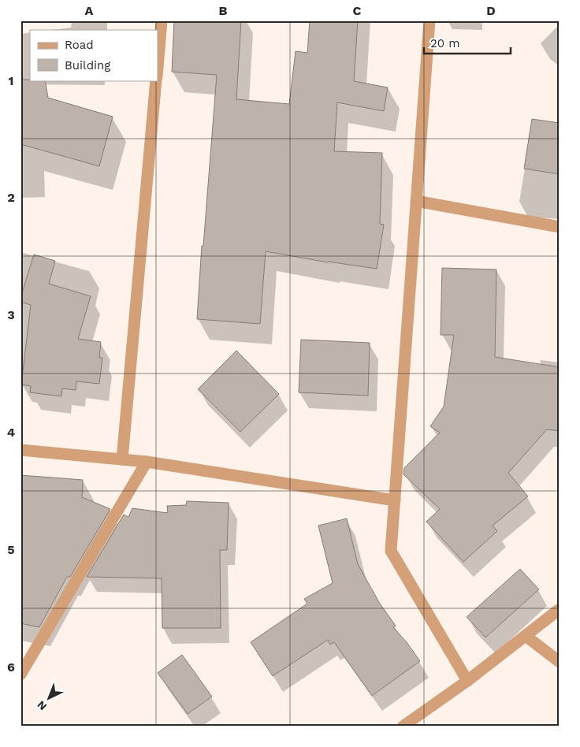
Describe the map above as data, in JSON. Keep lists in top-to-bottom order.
{
  "legend": ["Road", "Building"],
  "scale_bar": "20 m",
  "north": "bottom left",
  "grid": {
    "columns": [
      "A",
      "B",
      "C",
      "D"
    ],
    "rows": [
      "1",
      "2",
      "3",
      "4",
      "5",
      "6"
    ]
  }
}
